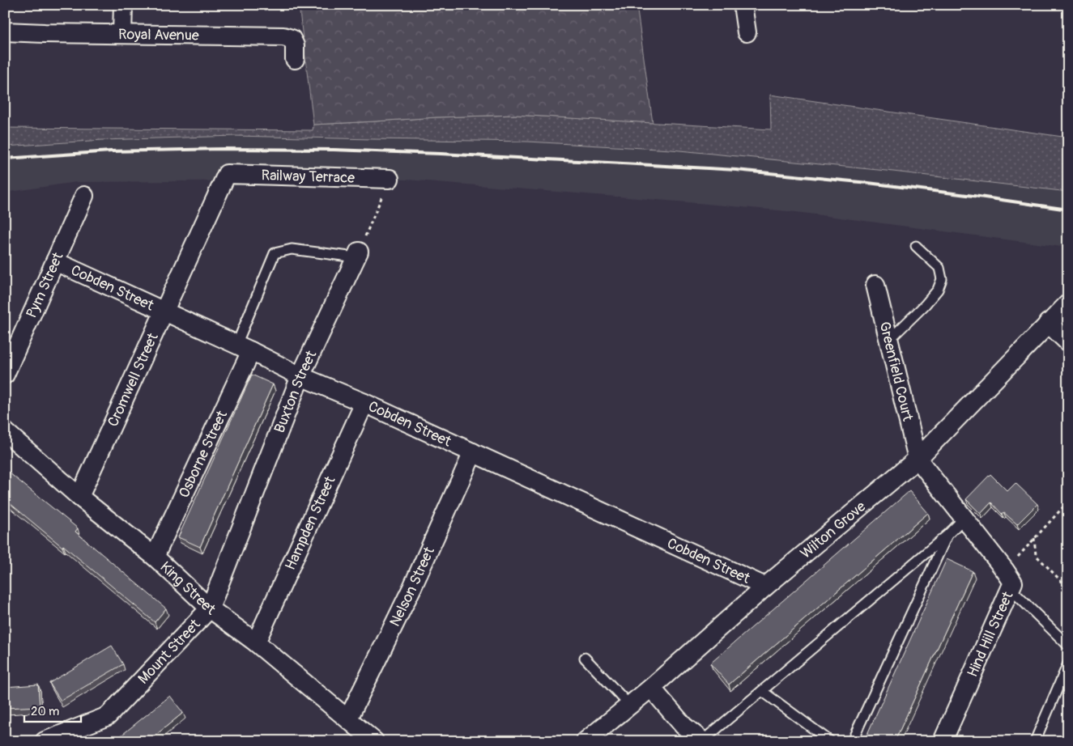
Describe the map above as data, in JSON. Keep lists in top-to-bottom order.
{
  "streets": {
    "street": [
      "Royal Avenue",
      "Railway Terrace",
      "Pym Street",
      "Cobden Street",
      "Greenfield Court",
      "Cromwell Street",
      "Buxton Street",
      "Osborne Street",
      "Hampden Street",
      "Wilton Grove",
      "Nelson Street",
      "King Street",
      "Hind Hill Street",
      "Mount Street"
    ]
  },
  "crossings": [
    ["Railway Terrace", "Cromwell Street"],
    ["Pym Street", "Cobden Street"],
    ["Cobden Street", "Cromwell Street"],
    ["Cobden Street", "Buxton Street"],
    ["Cobden Street", "Osborne Street"],
    ["Cobden Street", "Hampden Street"],
    ["Cobden Street", "Wilton Grove"],
    ["Cobden Street", "Nelson Street"],
    ["Greenfield Court", "Wilton Grove"],
    ["Greenfield Court", "Hind Hill Street"],
    ["Cromwell Street", "King Street"],
    ["Buxton Street", "King Street"],
    ["Buxton Street", "Mount Street"],
    ["Osborne Street", "King Street"],
    ["Hampden Street", "King Street"],
    ["Wilton Grove", "Hind Hill Street"],
    ["Nelson Street", "King Street"],
    ["King Street", "Mount Street"]
  ],
  "scale_bar": "20 m"
}
